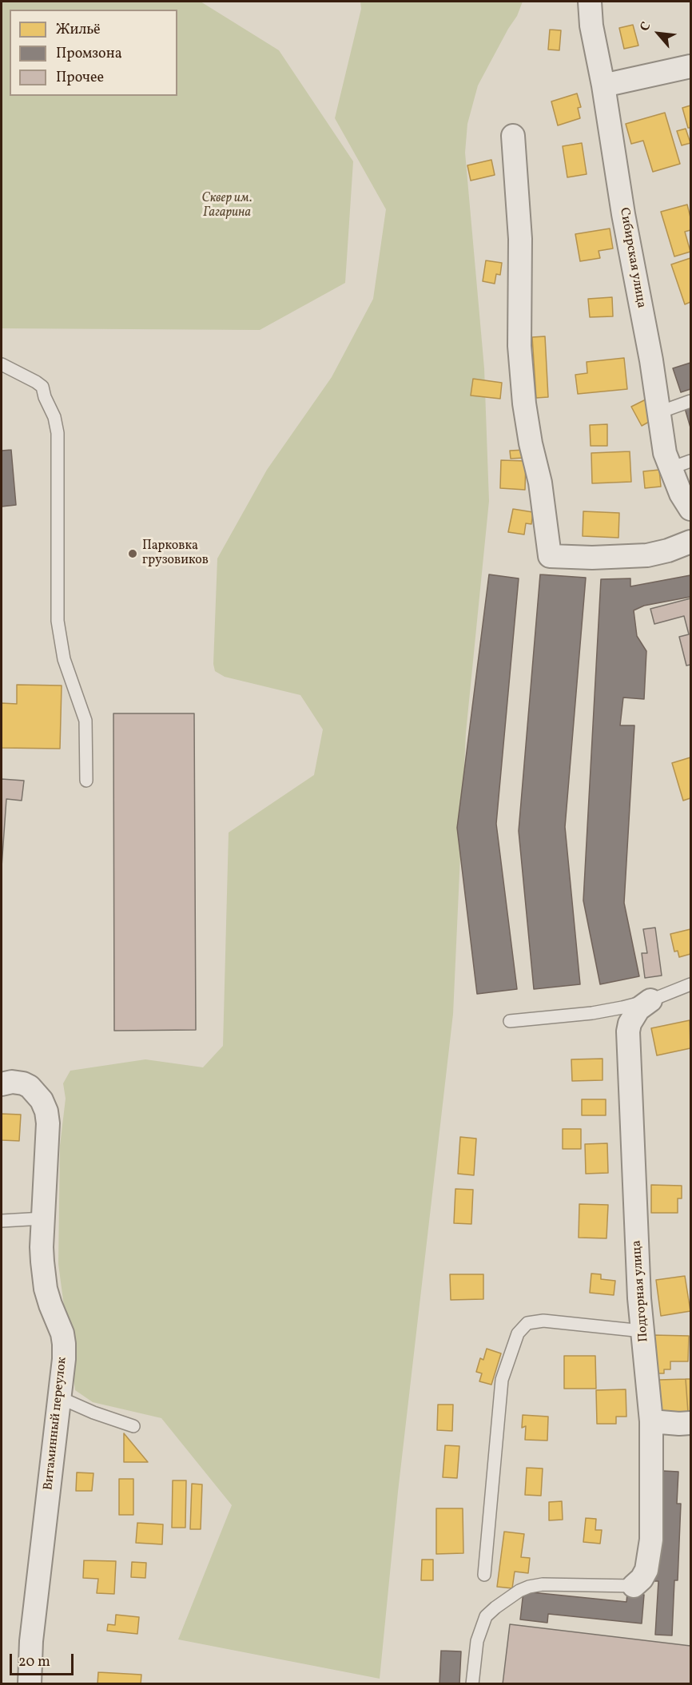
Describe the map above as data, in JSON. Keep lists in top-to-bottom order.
{
  "streets": {
    "street": ["Сибирская улица", "Подгорная улица", "Витаминный переулок"]
  },
  "parks": ["Сквер им. Гагарина"],
  "places": ["Парковка грузовиков"],
  "legend": ["Жильё", "Промзона", "Прочее"],
  "scale_bar": "20 m",
  "north": "top left"
}
